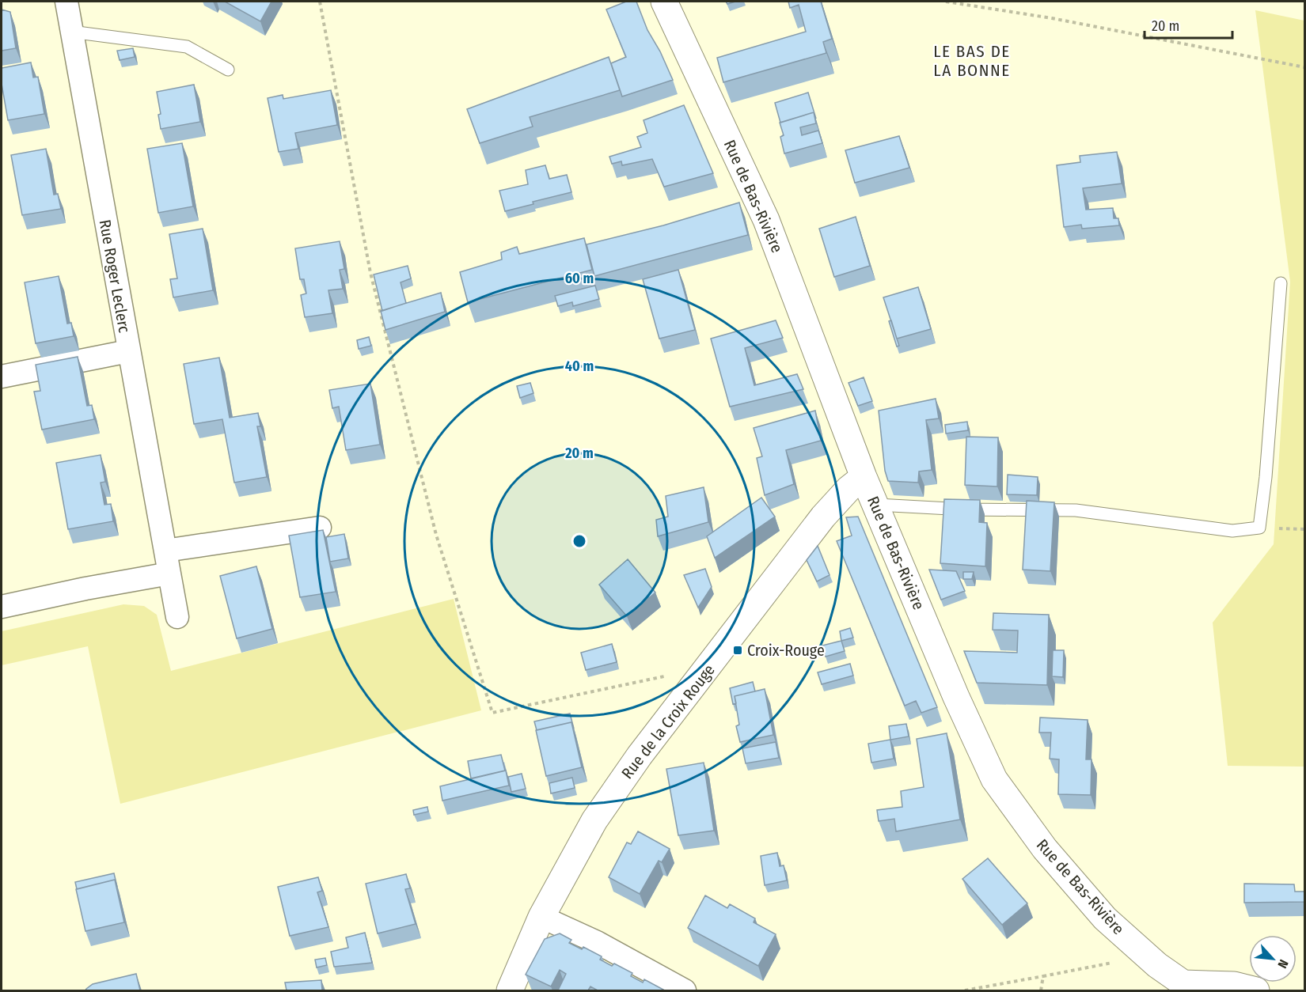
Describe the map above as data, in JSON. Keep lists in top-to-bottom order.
{
  "streets": {
    "street": ["Rue de Bas-Rivière", "Rue Roger Leclerc", "Rue de la Croix Rouge"]
  },
  "crossings": [
    ["Rue de Bas-Rivière", "Rue de la Croix Rouge"]
  ],
  "districts": ["LE BAS DE LA BONNE"],
  "places": {
    "transit": ["Croix-Rouge"]
  },
  "scale_bar": "20 m",
  "north": "bottom right",
  "rings": ["60 m", "40 m", "20 m"]
}
